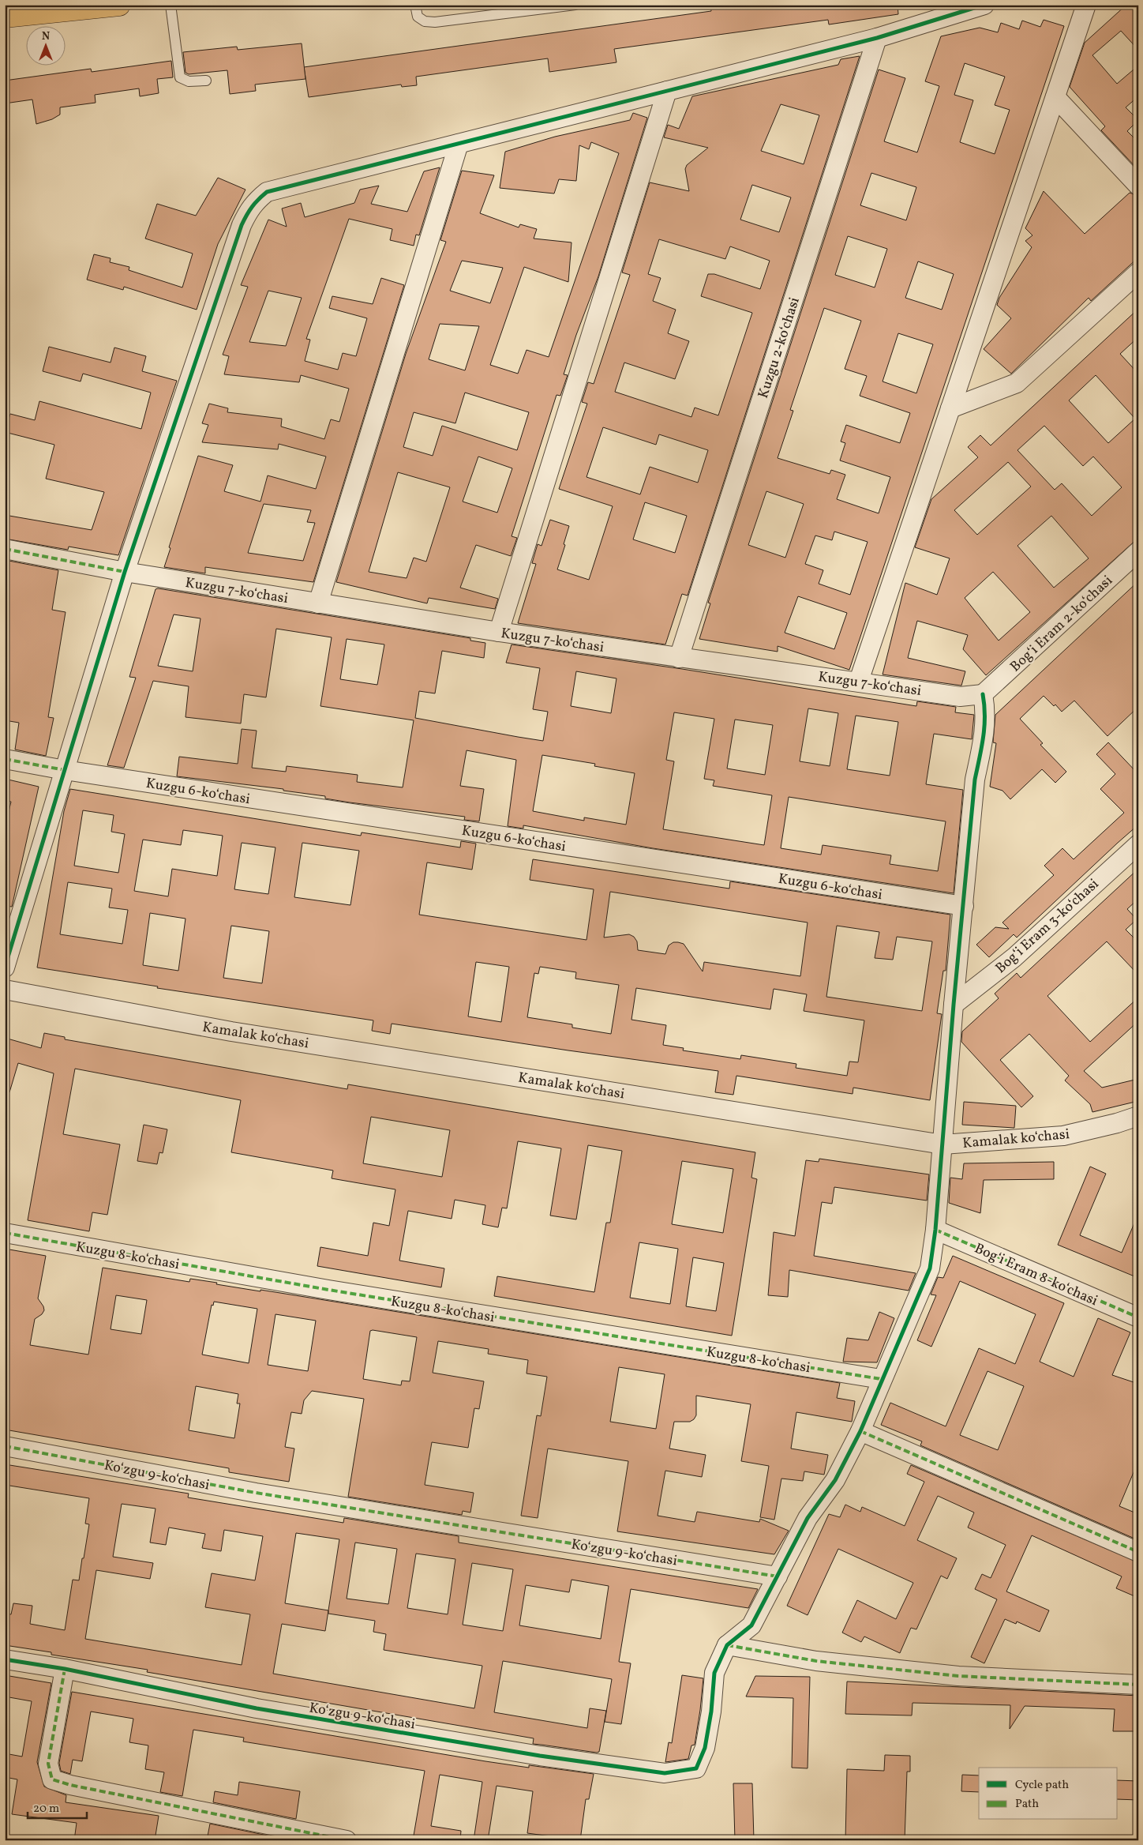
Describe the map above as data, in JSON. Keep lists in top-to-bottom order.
{
  "streets": {
    "street": [
      "Kuzgu 2-koʻchasi",
      "Kuzgu 7-koʻchasi",
      "Bogʻi Eram 2-koʻchasi",
      "Kuzgu 6-koʻchasi",
      "Bogʻi Eram 3-koʻchasi",
      "Kamalak koʻchasi",
      "Kuzgu 8-koʻchasi",
      "Bogʻi Eram 8-koʻchasi",
      "Koʻzgu 9-koʻchasi"
    ]
  },
  "crossings": [
    ["Kuzgu 2-koʻchasi", "Kuzgu 7-koʻchasi"],
    ["Kuzgu 7-koʻchasi", "Bogʻi Eram 2-koʻchasi"]
  ],
  "legend": ["Cycle path", "Path"],
  "scale_bar": "20 m",
  "north": "top"
}
